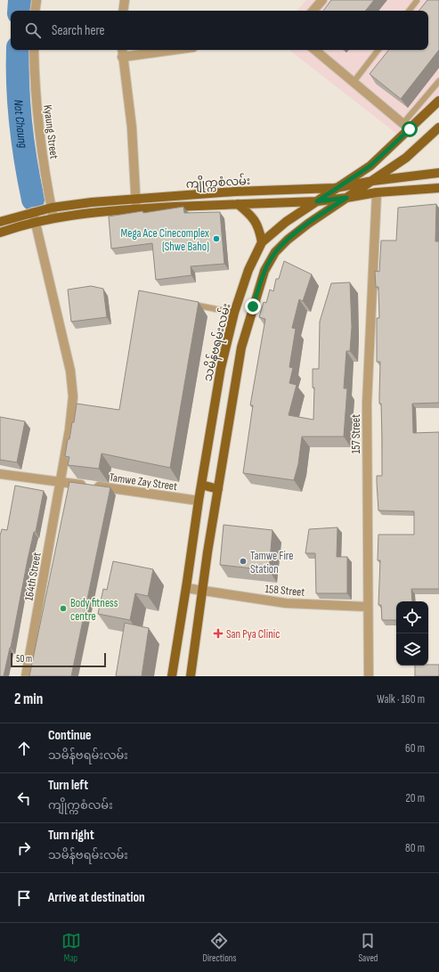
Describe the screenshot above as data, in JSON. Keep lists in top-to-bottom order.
{
  "streets": {
    "main road": ["ကျိုက္ကစံလမ်း", "သမိန်ဗရမ်းလမ်း"],
    "street": [
      "Kyaung Street",
      "157 Street",
      "Tamwe Zay Street",
      "164th Street",
      "158 Street"
    ]
  },
  "crossings": [
    ["Kyaung Street", "ကျိုက္ကစံလမ်း"],
    ["ကျိုက္ကစံလမ်း", "သမိန်ဗရမ်းလမ်း"],
    ["ကျိုက္ကစံလမ်း", "157 Street"],
    ["ကျိုက္ကစံလမ်း", "164th Street"],
    ["သမိန်ဗရမ်းလမ်း", "Tamwe Zay Street"],
    ["သမိန်ဗရမ်းလမ်း", "158 Street"],
    ["157 Street", "158 Street"],
    ["Tamwe Zay Street", "164th Street"]
  ],
  "water": ["Nat Chaung"],
  "places": {
    "other": ["Mega Ace Cinecomplex (Shwe Baho)", "Tamwe Fire Station", "Body fitness centre"],
    "health": ["San Pya Clinic"]
  },
  "scale_bar": "50 m",
  "page": {
    "search": "Search here",
    "scale": "50 m",
    "heading": ["2 min", "Walk · 160 m"],
    "list": [
      ["Continue", "သမိန်ဗရမ်းလမ်း", "60 m"],
      ["Turn left", "ကျိုက္ကစံလမ်း", "20 m"],
      ["Turn right", "သမိန်ဗရမ်းလမ်း", "80 m"],
      "Arrive at destination"
    ],
    "nav": ["Map", "Directions", "Saved"]
  }
}
